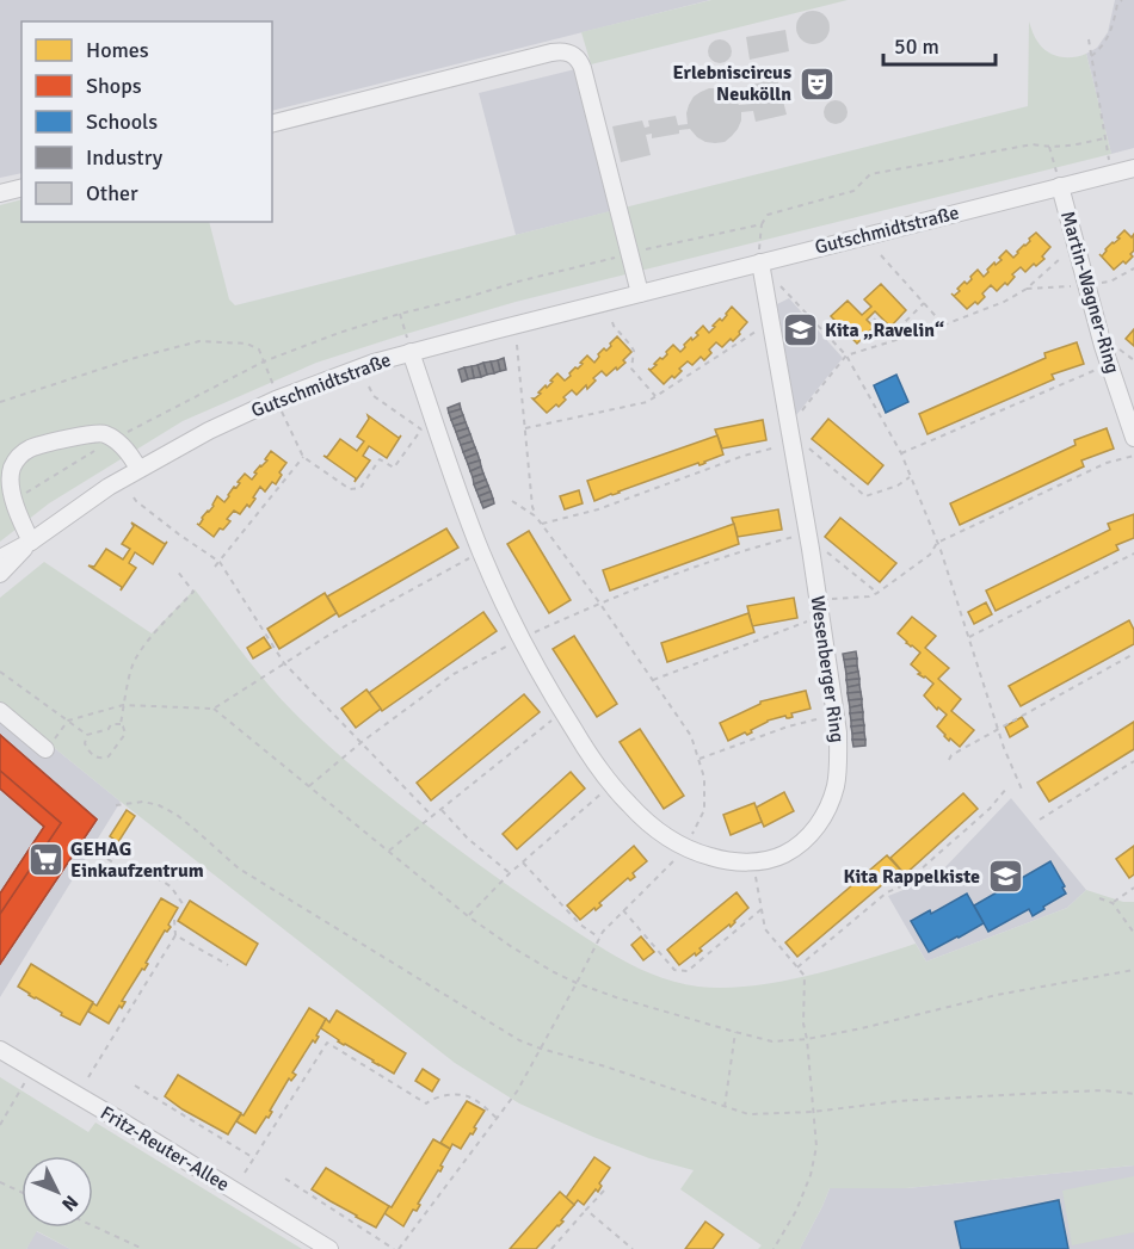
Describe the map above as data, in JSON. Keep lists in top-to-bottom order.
{
  "streets": {
    "street": [
      "Gutschmidtstraße",
      "Martin-Wagner-Ring",
      "Wesenberger Ring",
      "Fritz-Reuter-Allee"
    ]
  },
  "crossings": [
    ["Gutschmidtstraße", "Martin-Wagner-Ring"],
    ["Gutschmidtstraße", "Wesenberger Ring"]
  ],
  "places": {
    "theatre": ["Erlebniscircus Neukölln"],
    "school or university": ["Kita „Ravelin“", "Kita Rappelkiste"],
    "supermarket": ["GEHAG Einkaufzentrum"]
  },
  "legend": [
    "Homes",
    "Shops",
    "Schools",
    "Industry",
    "Other"
  ],
  "scale_bar": "50 m",
  "north": "bottom right"
}
